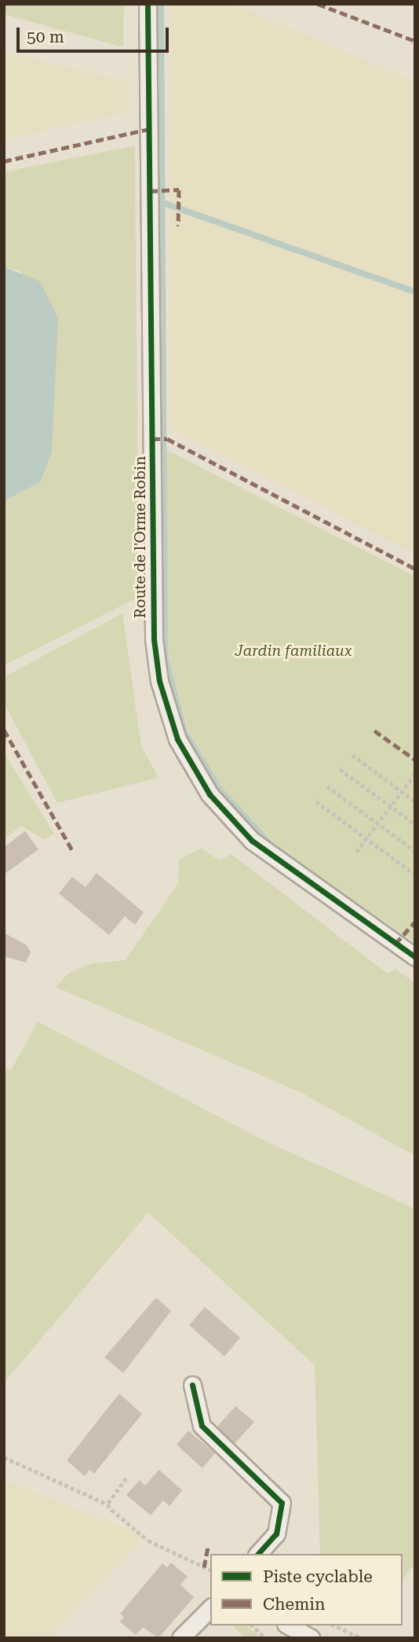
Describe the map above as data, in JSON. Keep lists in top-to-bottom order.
{
  "streets": {
    "street": ["Route de l'Orme Robin"]
  },
  "parks": ["Jardin familiaux"],
  "legend": ["Piste cyclable", "Chemin"],
  "scale_bar": "50 m"
}
